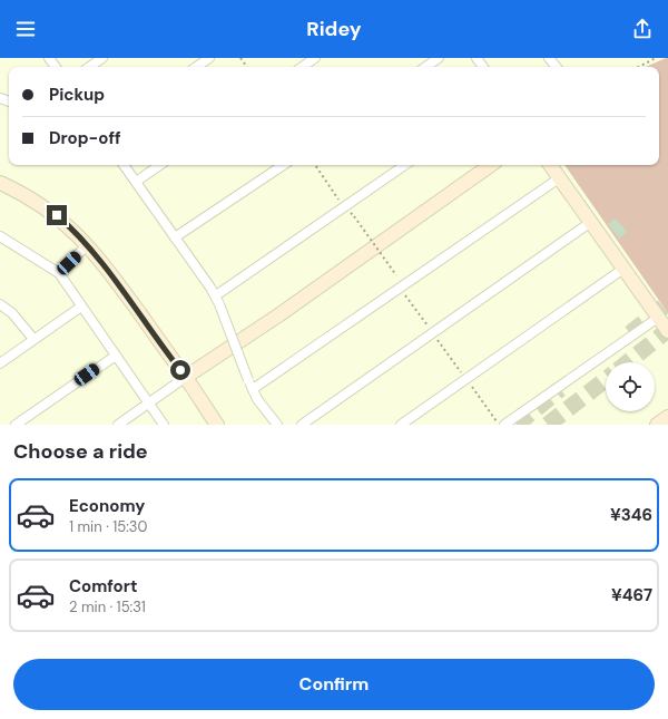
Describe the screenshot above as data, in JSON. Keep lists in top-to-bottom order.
{
  "page": {
    "header": "Ridey",
    "banner": ["Pickup", "Drop-off"],
    "heading": "Choose a ride",
    "list": [
      {
        "name": "Economy",
        "note": "1 min · 15:30",
        "value": "¥346"
      },
      {
        "name": "Comfort",
        "note": "2 min · 15:31",
        "value": "¥467"
      }
    ],
    "buttons": "Confirm"
  }
}
